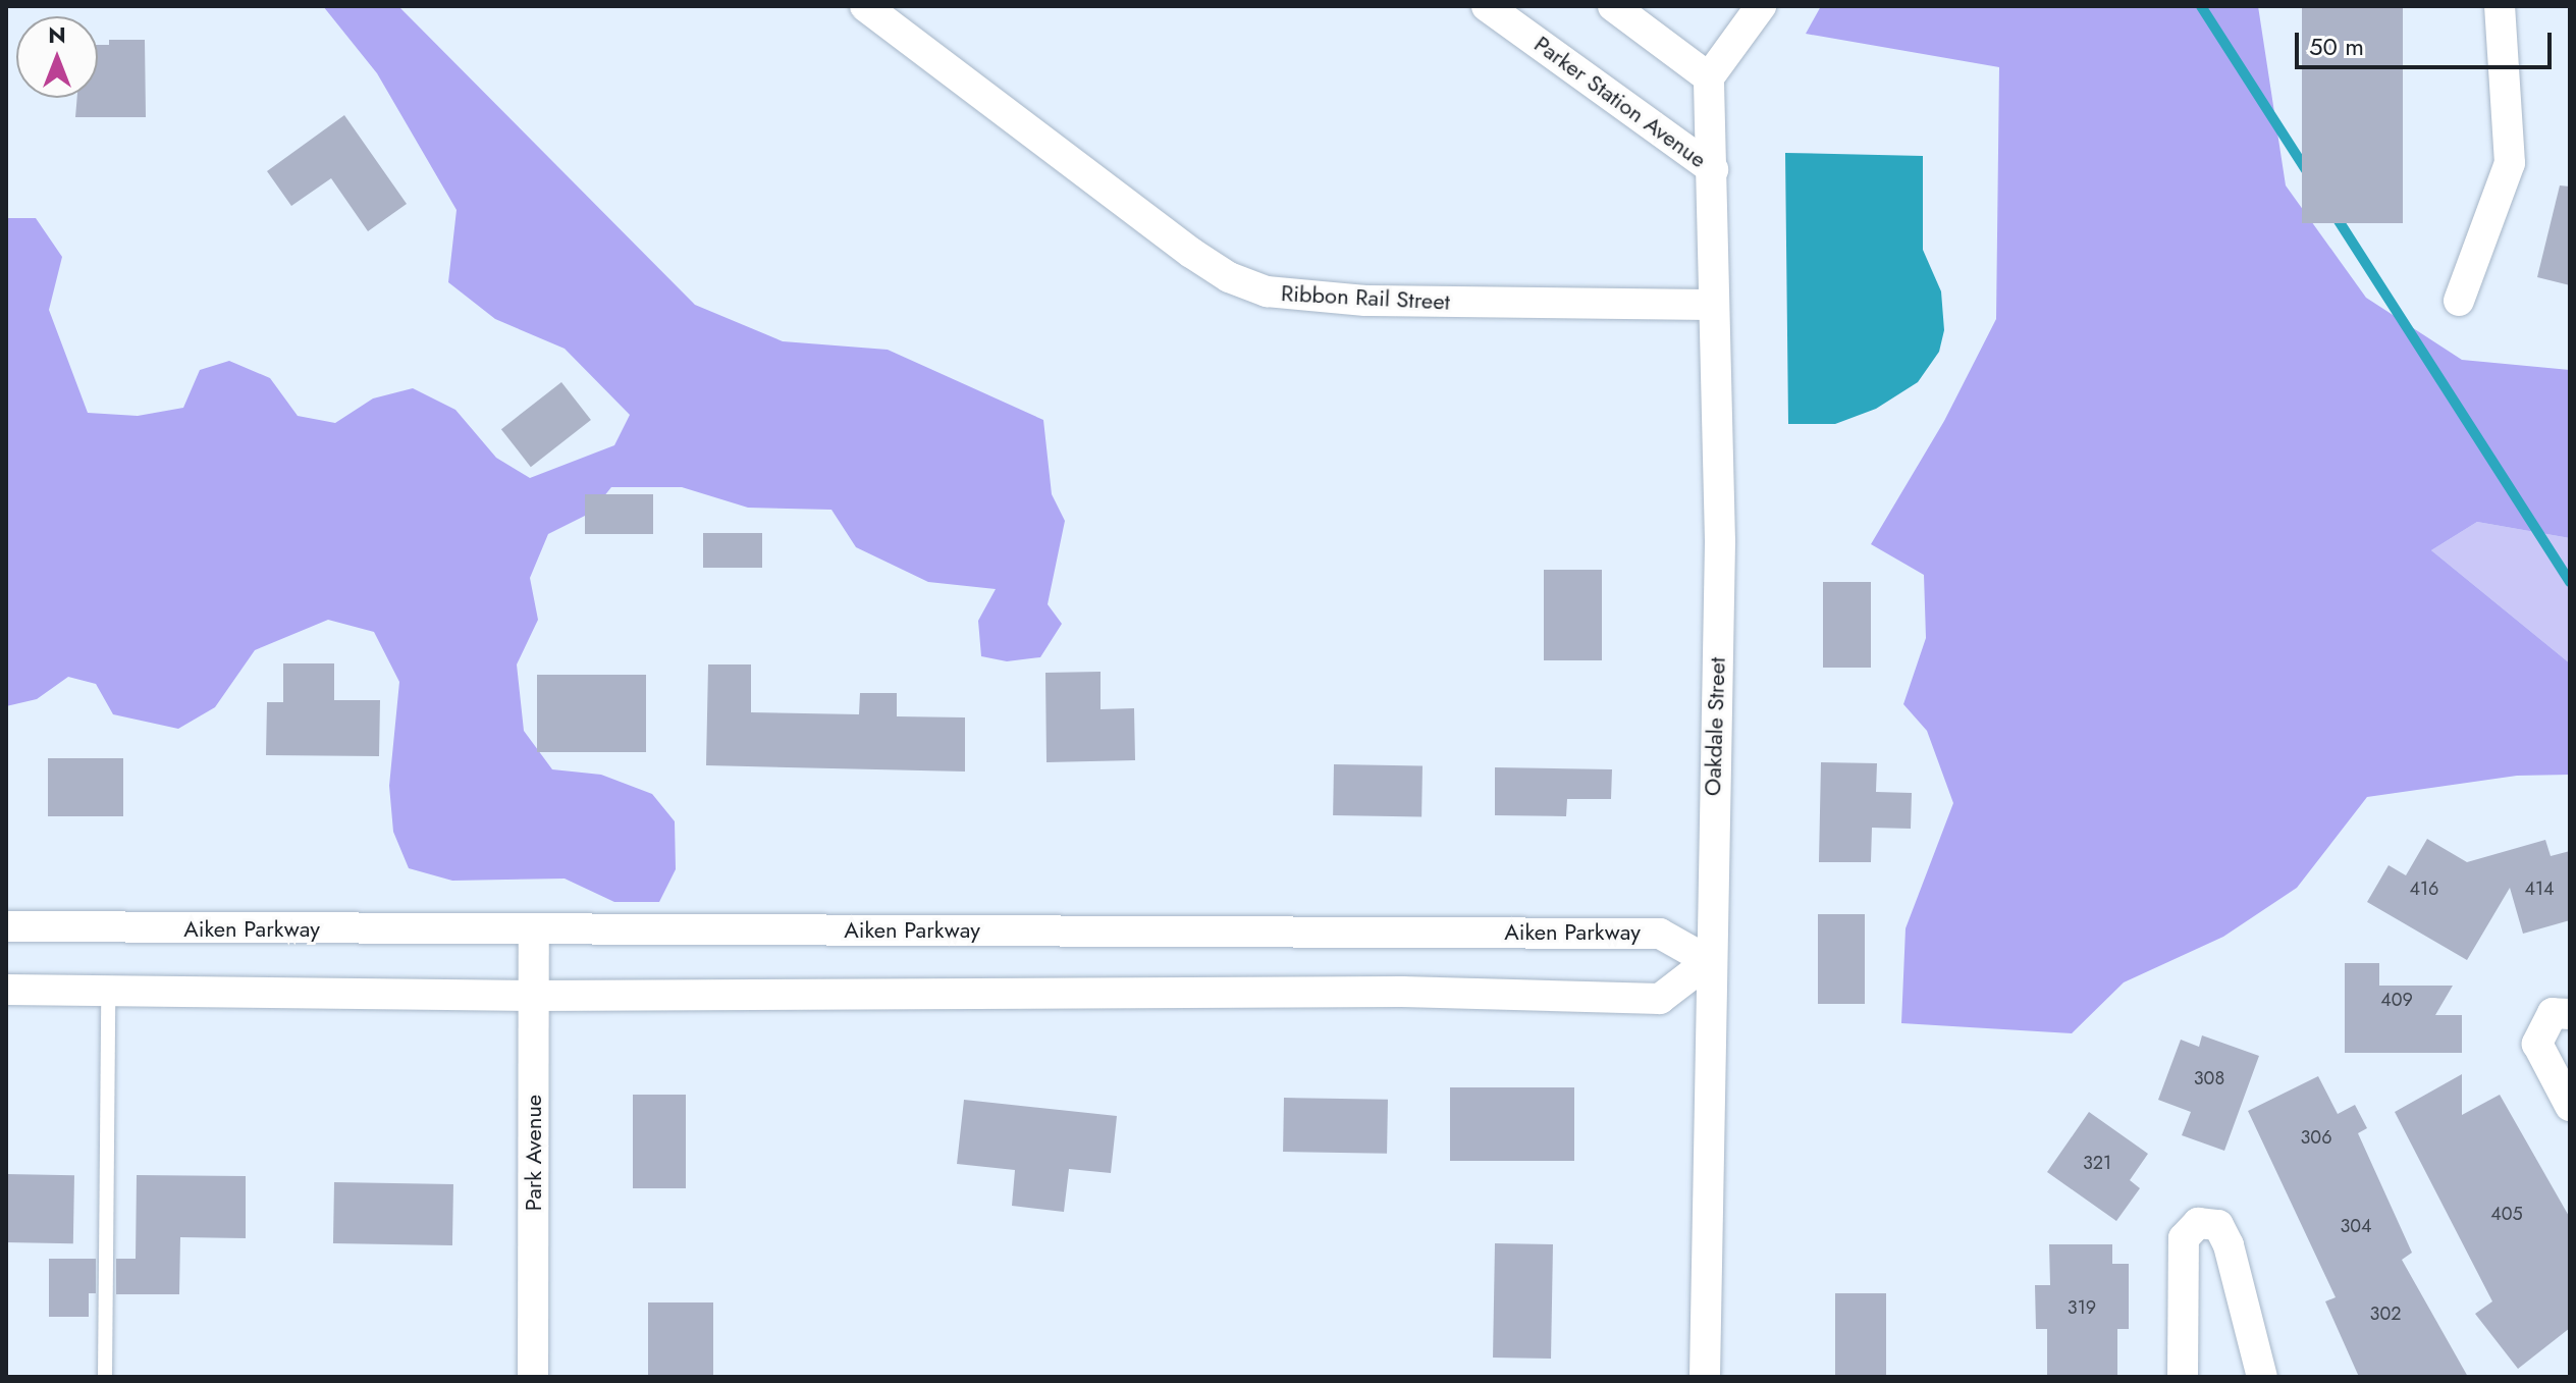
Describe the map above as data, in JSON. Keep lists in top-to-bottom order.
{
  "streets": {
    "street": [
      "Parker Station Avenue",
      "Ribbon Rail Street",
      "Oakdale Street",
      "Aiken Parkway",
      "Park Avenue"
    ]
  },
  "crossings": [
    ["Parker Station Avenue", "Oakdale Street"],
    ["Ribbon Rail Street", "Oakdale Street"],
    ["Oakdale Street", "Aiken Parkway"],
    ["Aiken Parkway", "Park Avenue"]
  ],
  "house_numbers": [
    "416",
    "414",
    "409",
    "308",
    "306",
    "321",
    "405",
    "304",
    "319",
    "302"
  ],
  "scale_bar": "50 m",
  "north": "top"
}
